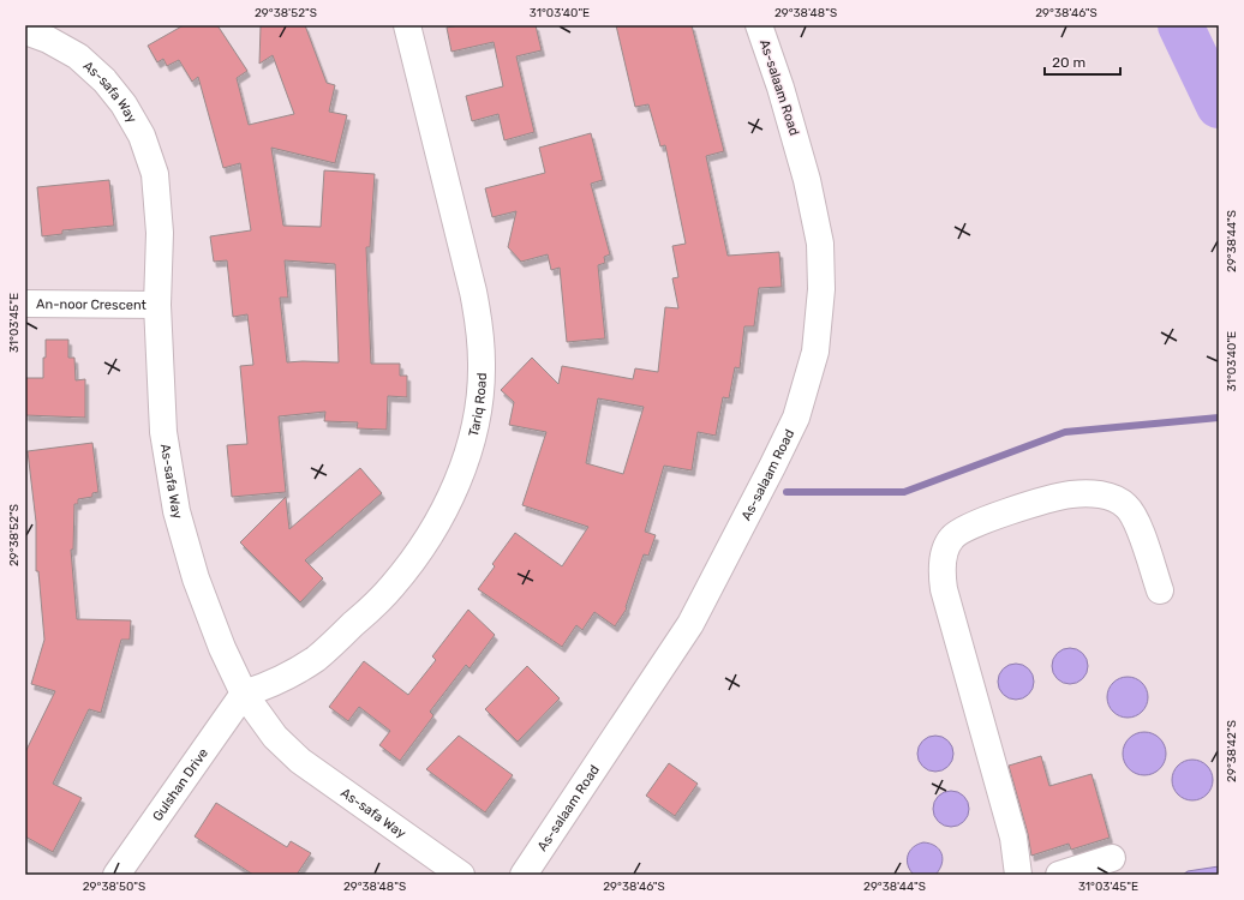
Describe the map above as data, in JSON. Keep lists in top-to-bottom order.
{
  "streets": {
    "street": [
      "As-salaam Road",
      "As-safa Way",
      "An-noor Crescent",
      "Tariq Road",
      "Gulshan Drive"
    ]
  },
  "crossings": [
    ["As-safa Way", "An-noor Crescent"],
    ["As-safa Way", "Tariq Road"],
    ["As-safa Way", "Gulshan Drive"],
    ["Tariq Road", "Gulshan Drive"]
  ],
  "scale_bar": "20 m",
  "coordinates": [
    "29°38'52\"S",
    "31°03'40\"E",
    "29°38'48\"S",
    "29°38'46\"S",
    "29°38'44\"S",
    "31°03'45\"E",
    "29°38'42\"S",
    "29°38'50\"S"
  ]
}
